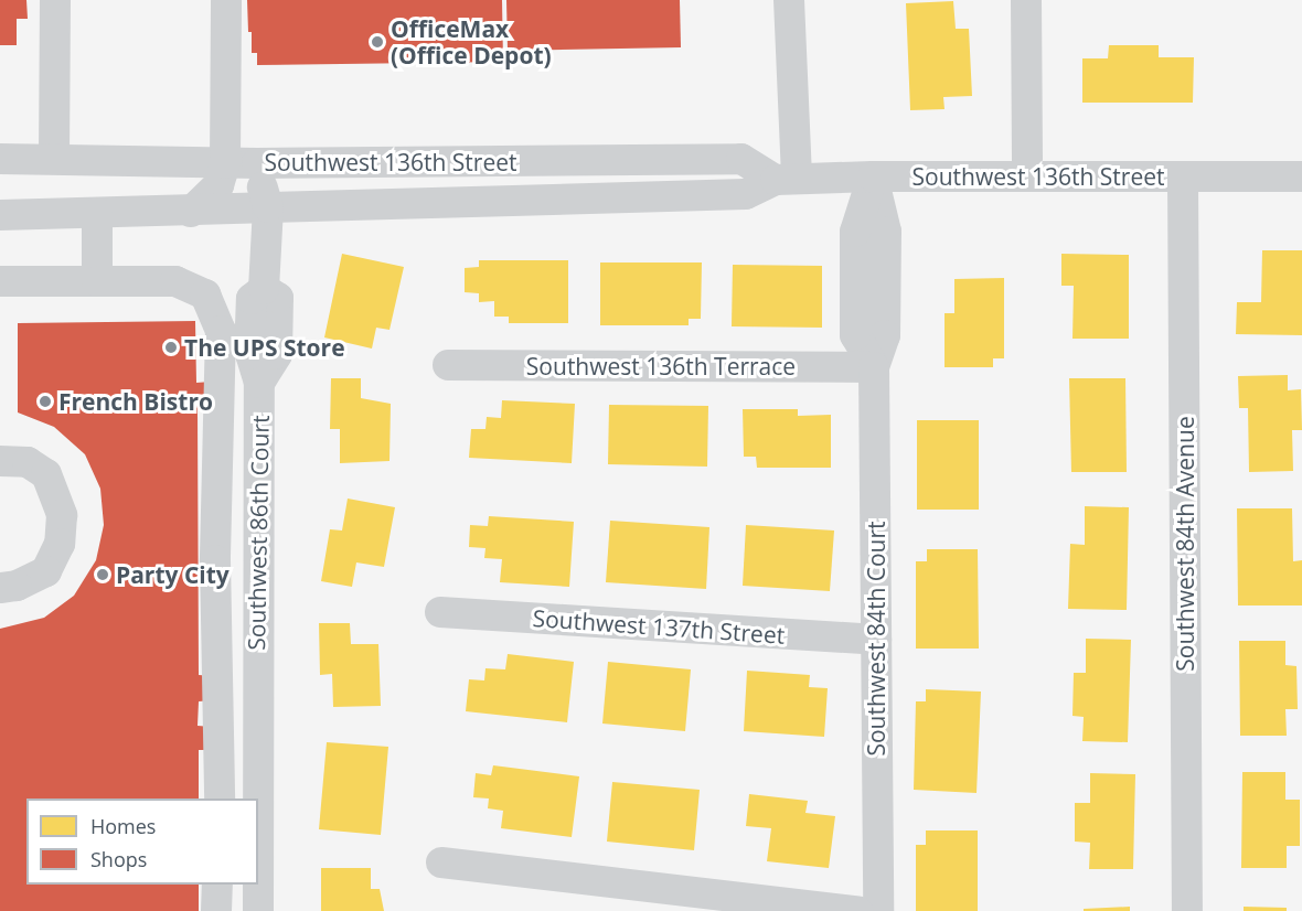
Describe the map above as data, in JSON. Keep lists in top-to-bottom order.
{
  "streets": {
    "street": [
      "Southwest 136th Street",
      "Southwest 136th Terrace",
      "Southwest 86th Court",
      "Southwest 84th Avenue",
      "Southwest 137th Street",
      "Southwest 84th Court"
    ]
  },
  "crossings": [
    ["Southwest 136th Street", "Southwest 86th Court"],
    ["Southwest 136th Street", "Southwest 84th Avenue"],
    ["Southwest 136th Street", "Southwest 84th Court"],
    ["Southwest 136th Terrace", "Southwest 84th Court"],
    ["Southwest 137th Street", "Southwest 84th Court"]
  ],
  "places": [
    "OfficeMax (Office Depot)",
    "The UPS Store",
    "French Bistro",
    "Party City"
  ],
  "legend": ["Homes", "Shops"]
}
